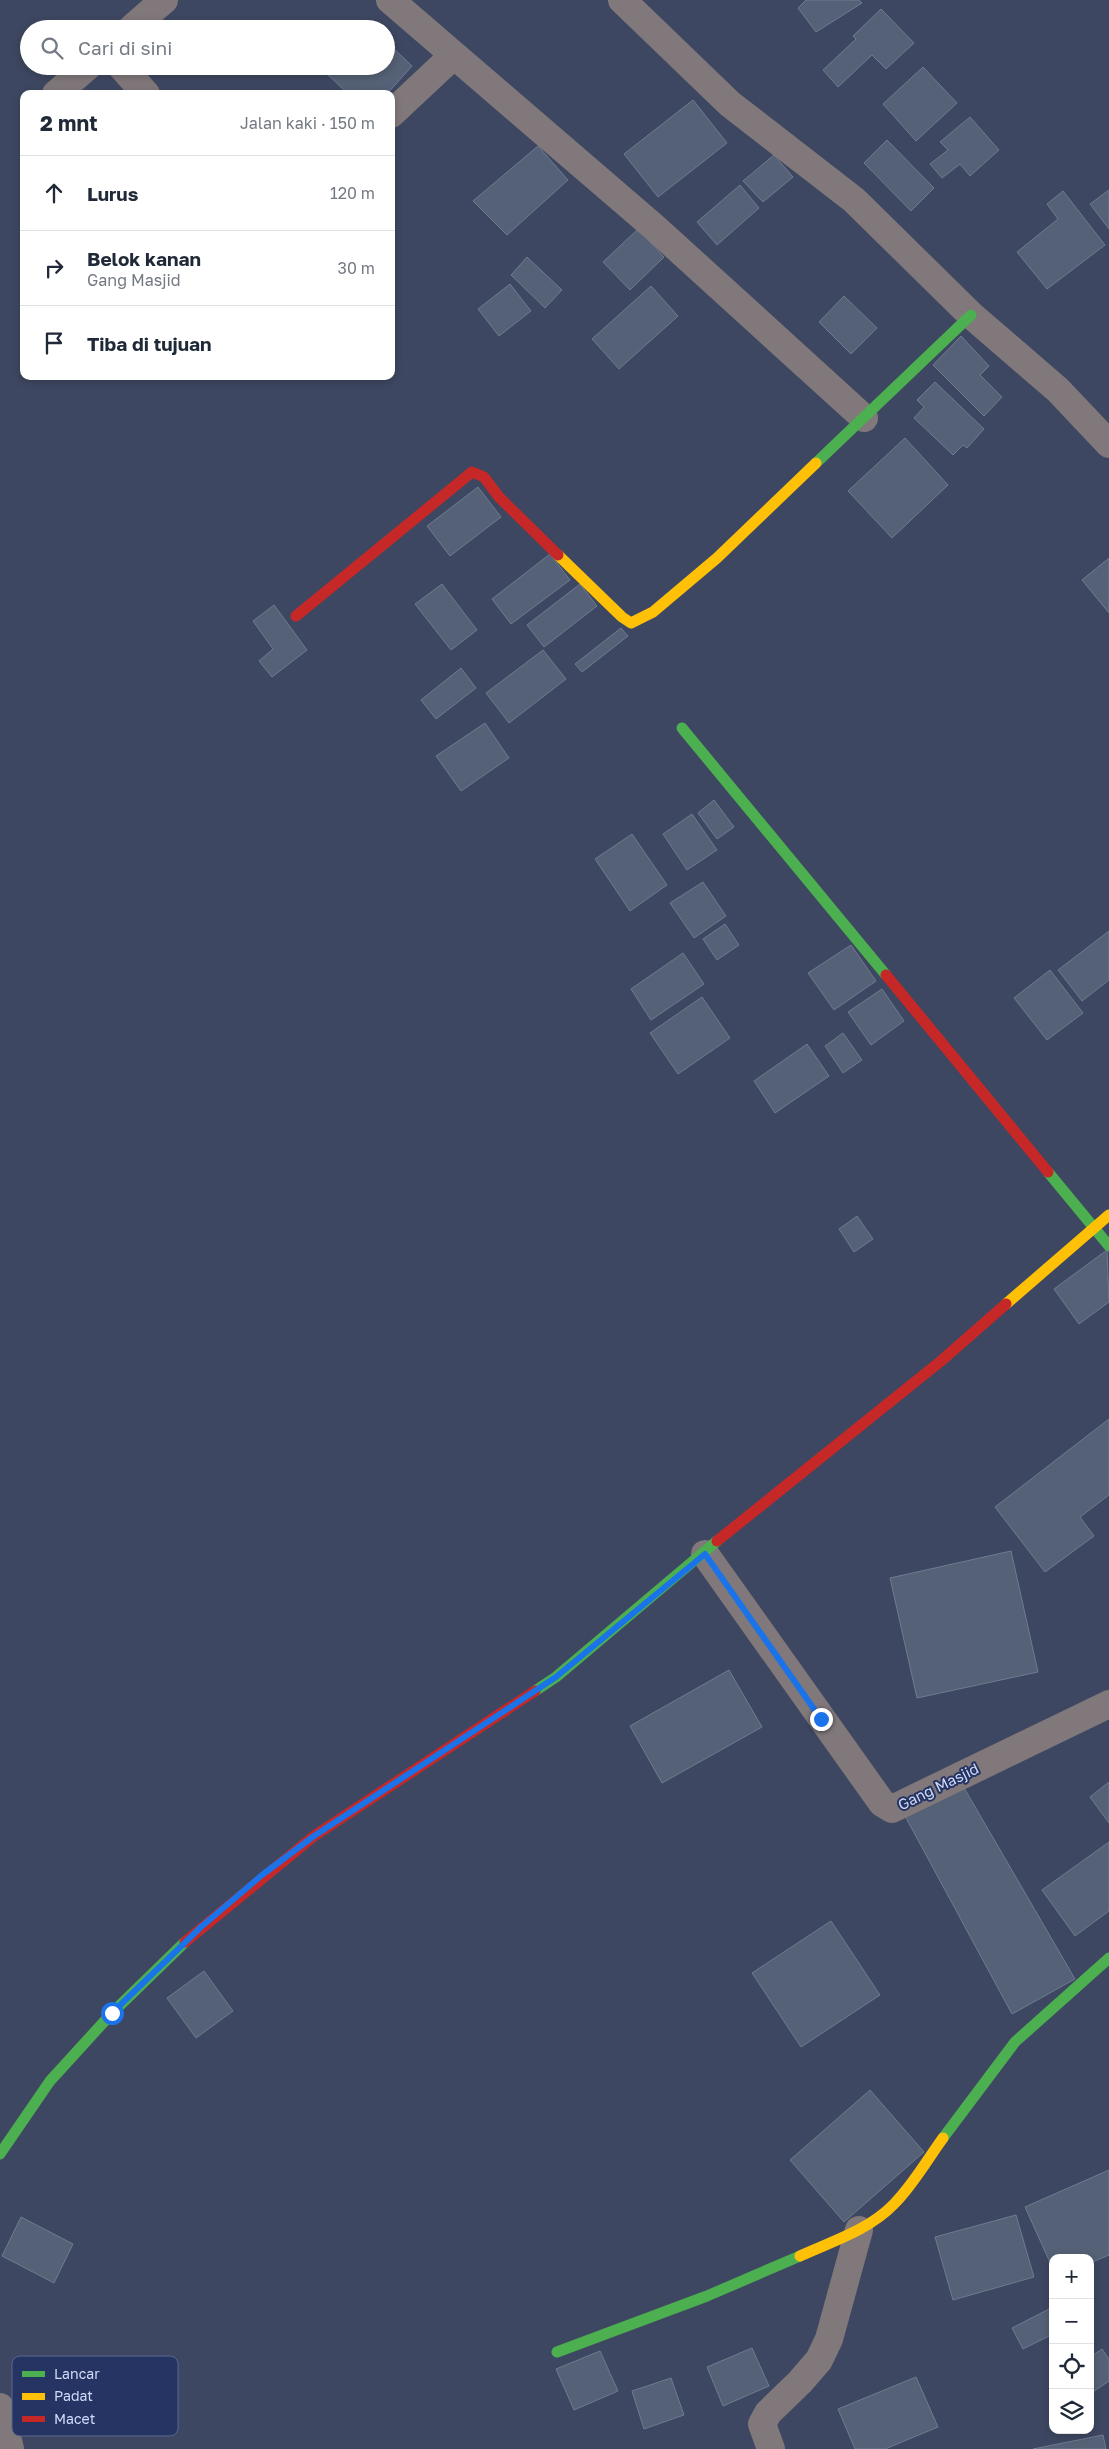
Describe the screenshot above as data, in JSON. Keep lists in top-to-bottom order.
{
  "streets": {
    "street": ["Gang Masjid"]
  },
  "legend": ["Lancar", "Padat", "Macet"],
  "page": {
    "search": "Cari di sini",
    "heading": ["2 mnt", "Jalan kaki · 150 m"],
    "list": [
      ["Lurus", "120 m"],
      ["Belok kanan", "Gang Masjid", "30 m"],
      "Tiba di tujuan"
    ],
    "map_buttons": ["+", "−"]
  }
}
